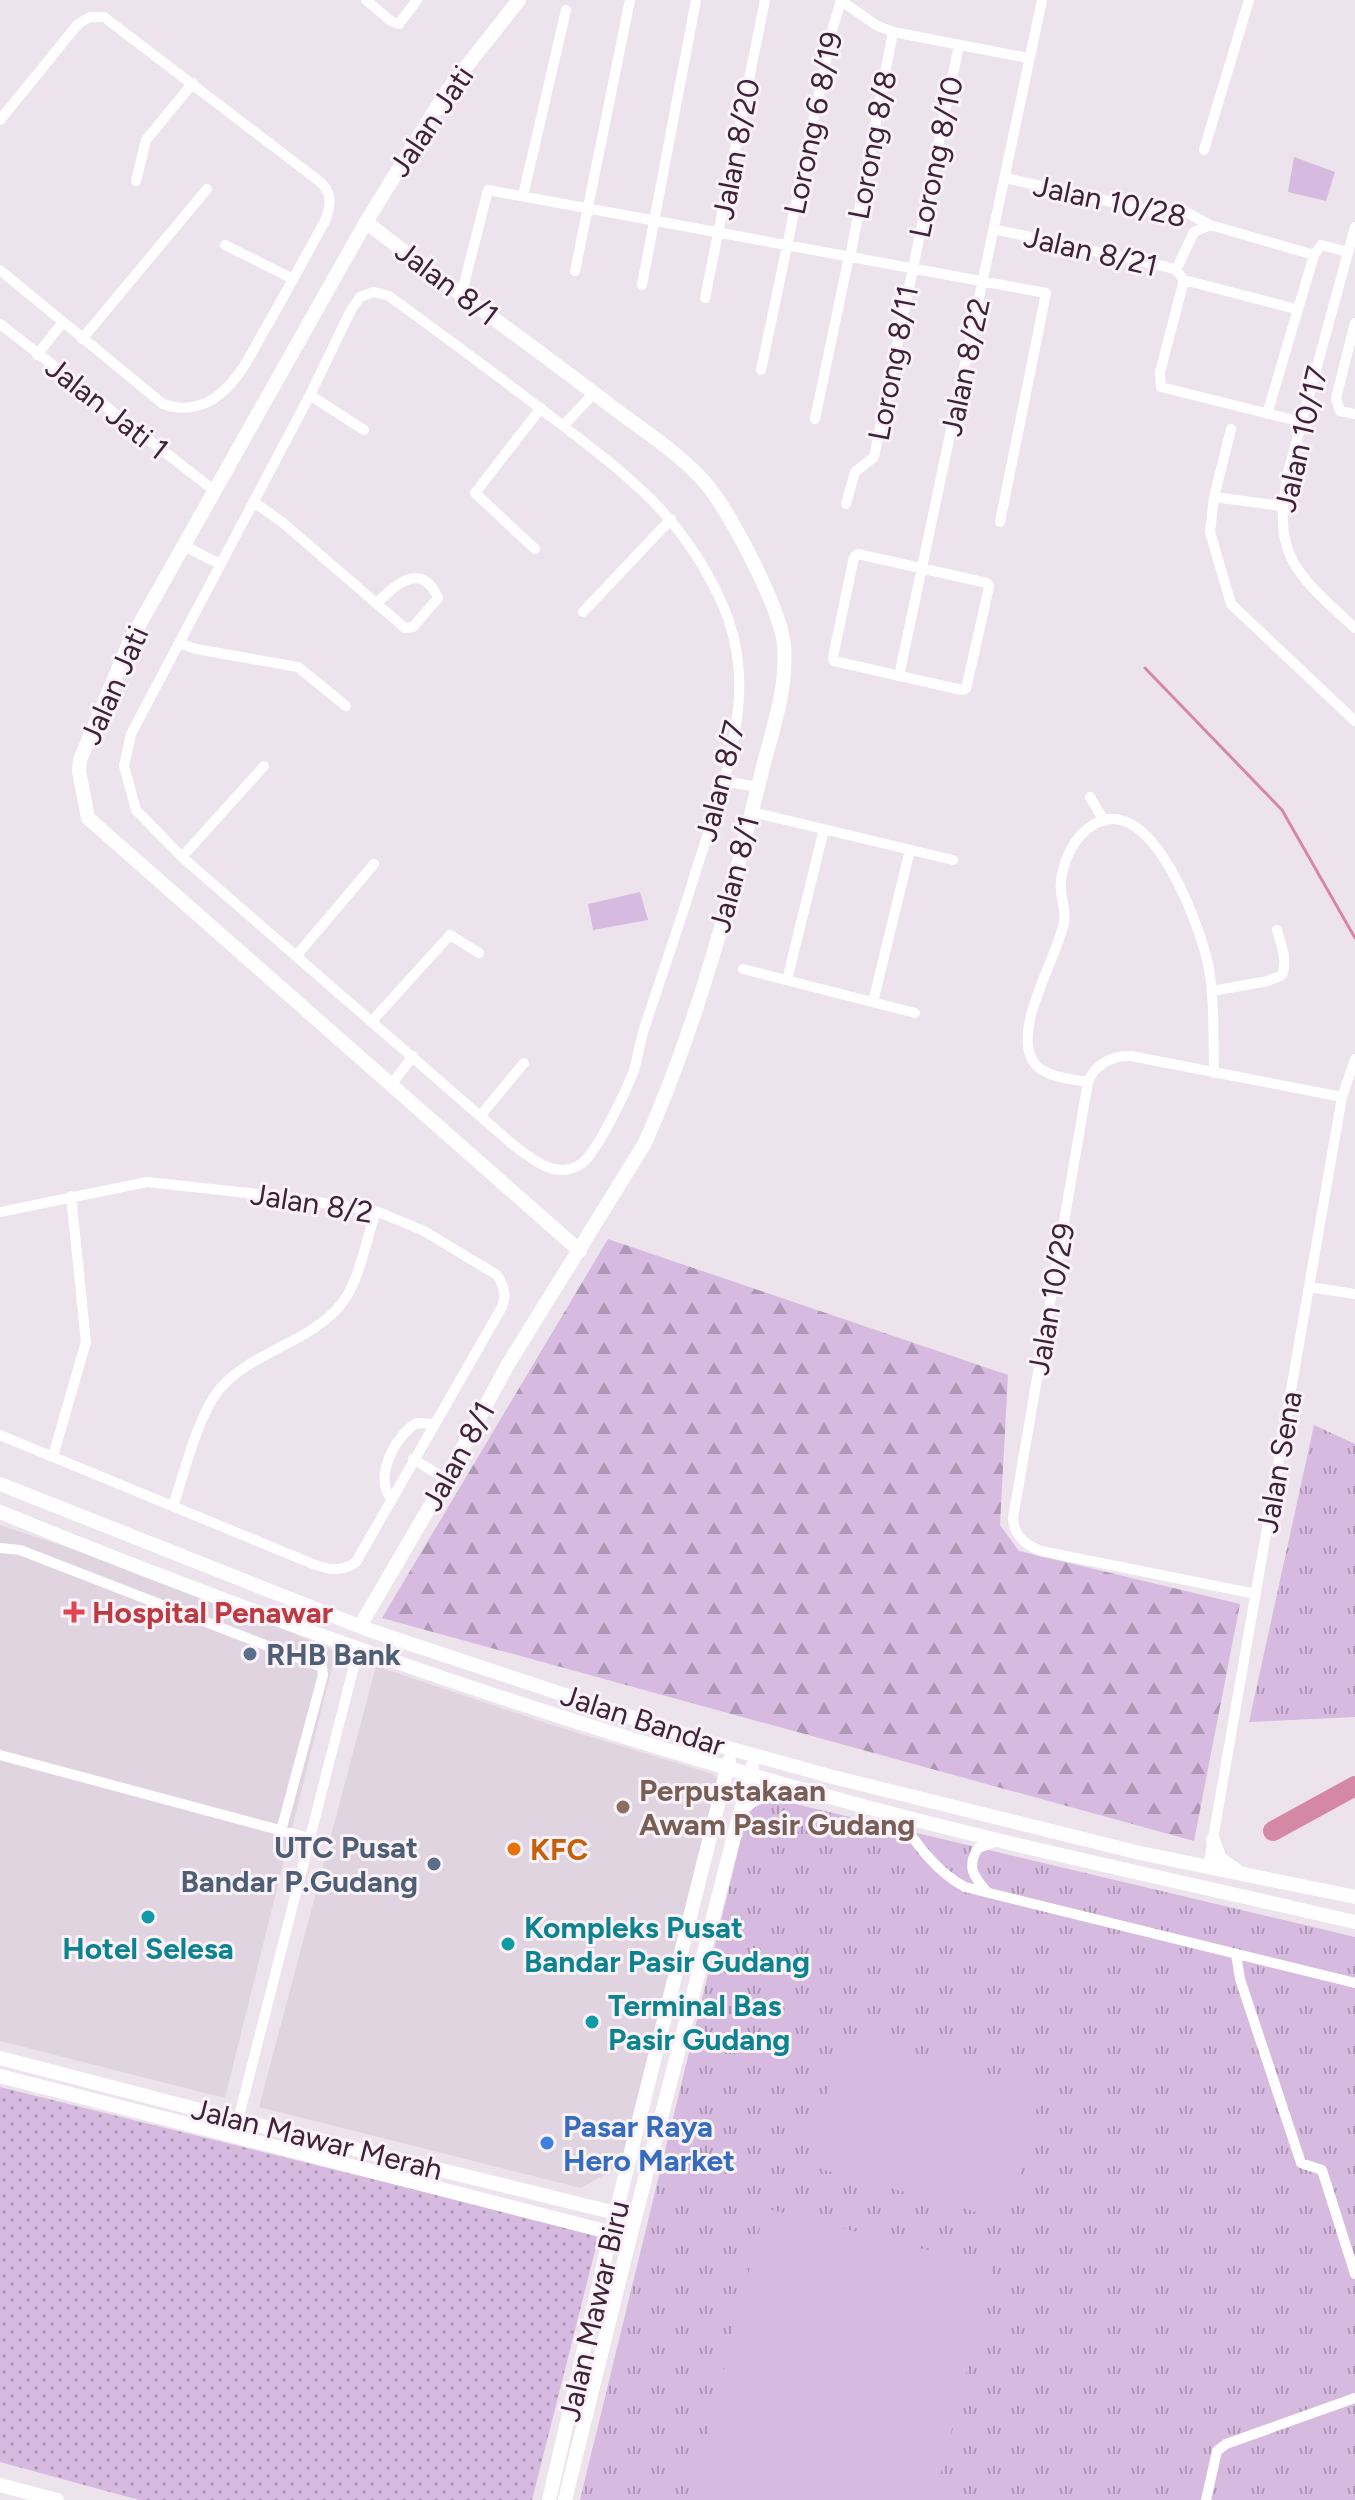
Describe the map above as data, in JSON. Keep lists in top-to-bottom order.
{
  "streets": {
    "street": [
      "Jalan Jati",
      "Lorong 6 8/19",
      "Lorong 8/8",
      "Jalan 8/20",
      "Lorong 8/10",
      "Jalan 10/28",
      "Jalan 8/21",
      "Jalan 8/1",
      "Lorong 8/11",
      "Jalan 8/22",
      "Jalan Jati 1",
      "Jalan 10/17",
      "Jalan 8/7",
      "Jalan 8/2",
      "Jalan 10/29",
      "Jalan Sena",
      "Jalan Bandar",
      "Jalan Mawar Merah",
      "Jalan Mawar Biru"
    ]
  },
  "crossings": [
    ["Jalan Jati", "Jalan 8/1"],
    ["Jalan Jati", "Jalan Jati 1"],
    ["Lorong 8/10", "Lorong 8/11"],
    ["Jalan 10/28", "Jalan 8/22"],
    ["Jalan 10/28", "Jalan 10/17"],
    ["Jalan 8/21", "Jalan 8/22"],
    ["Jalan 8/1", "Jalan Bandar"],
    ["Jalan 10/29", "Jalan Sena"],
    ["Jalan Sena", "Jalan Bandar"],
    ["Jalan Bandar", "Jalan Mawar Biru"],
    ["Jalan Mawar Merah", "Jalan Mawar Biru"]
  ],
  "places": {
    "health": ["Hospital Penawar"],
    "other": [
      "RHB Bank",
      "Perpustakaan Awam Pasir Gudang",
      "KFC",
      "UTC Pusat Bandar P.Gudang",
      "Hotel Selesa",
      "Kompleks Pusat Bandar Pasir Gudang",
      "Terminal Bas Pasir Gudang",
      "Pasar Raya Hero Market"
    ]
  }
}
